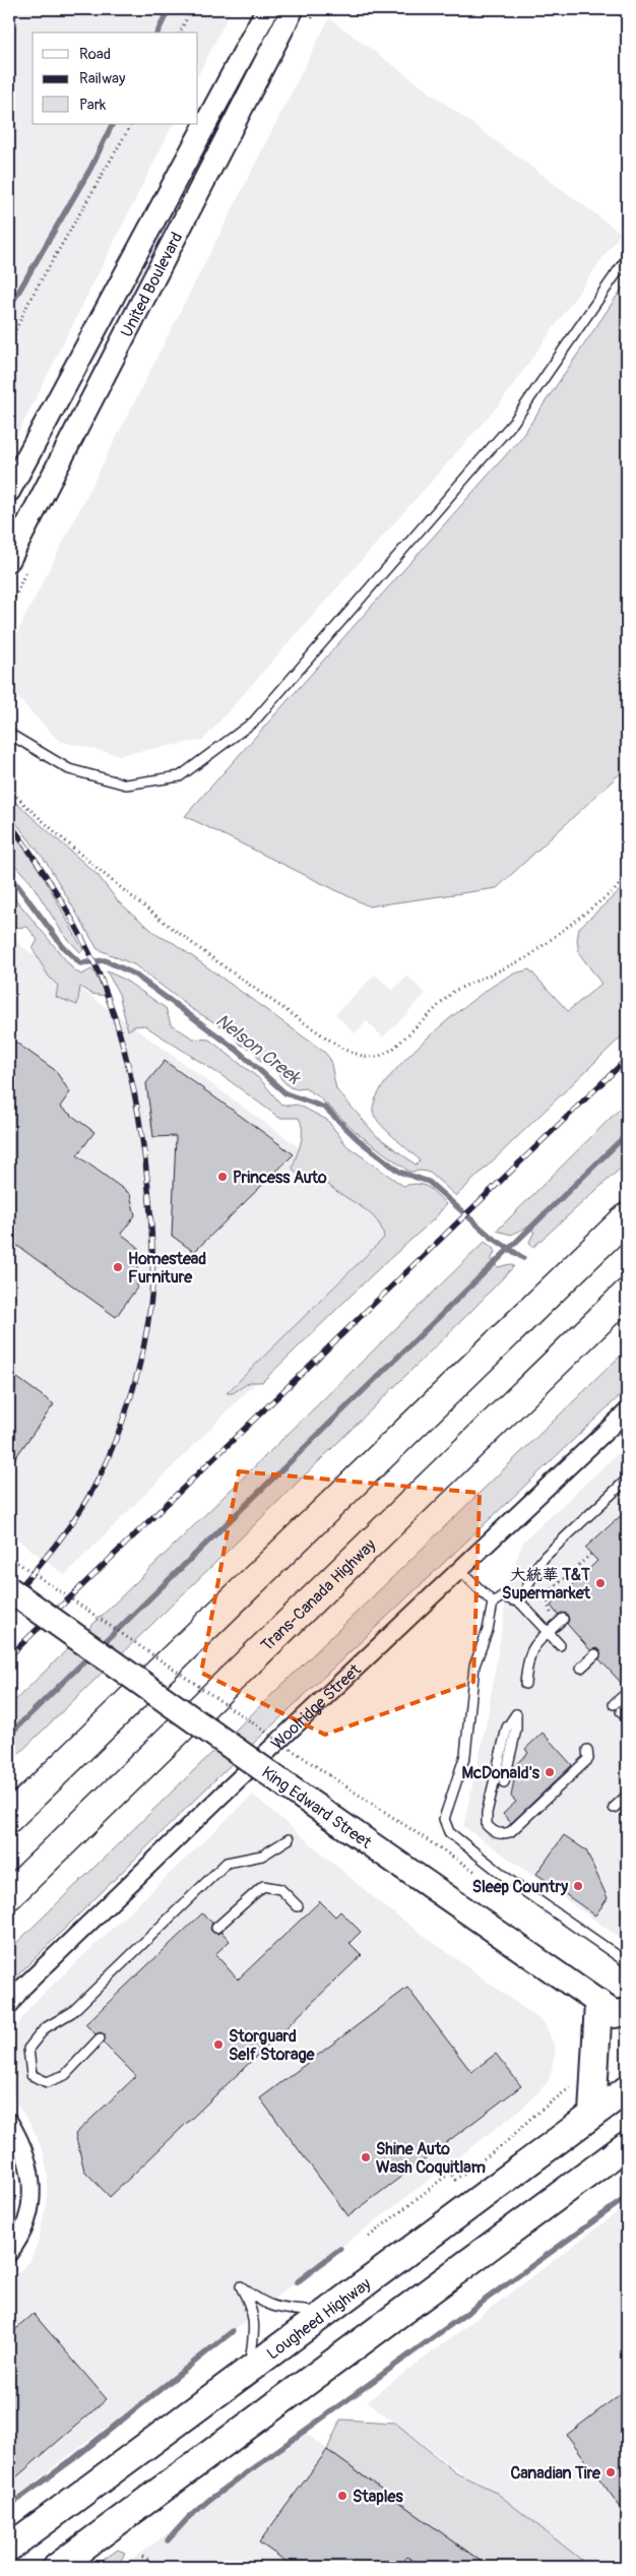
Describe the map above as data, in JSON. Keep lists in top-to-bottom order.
{
  "streets": {
    "highway": ["Trans-Canada Highway"],
    "main road": ["King Edward Street", "Lougheed Highway"],
    "street": ["United Boulevard", "Woolridge Street"]
  },
  "water": ["Nelson Creek"],
  "places": [
    "Princess Auto",
    "Homestead Furniture",
    "大統華 T&T Supermarket",
    "McDonald's",
    "Sleep Country",
    "Storguard Self Storage",
    "Shine Auto Wash Coquitlam",
    "Canadian Tire",
    "Staples"
  ],
  "legend": ["Road", "Railway", "Park"]
}
